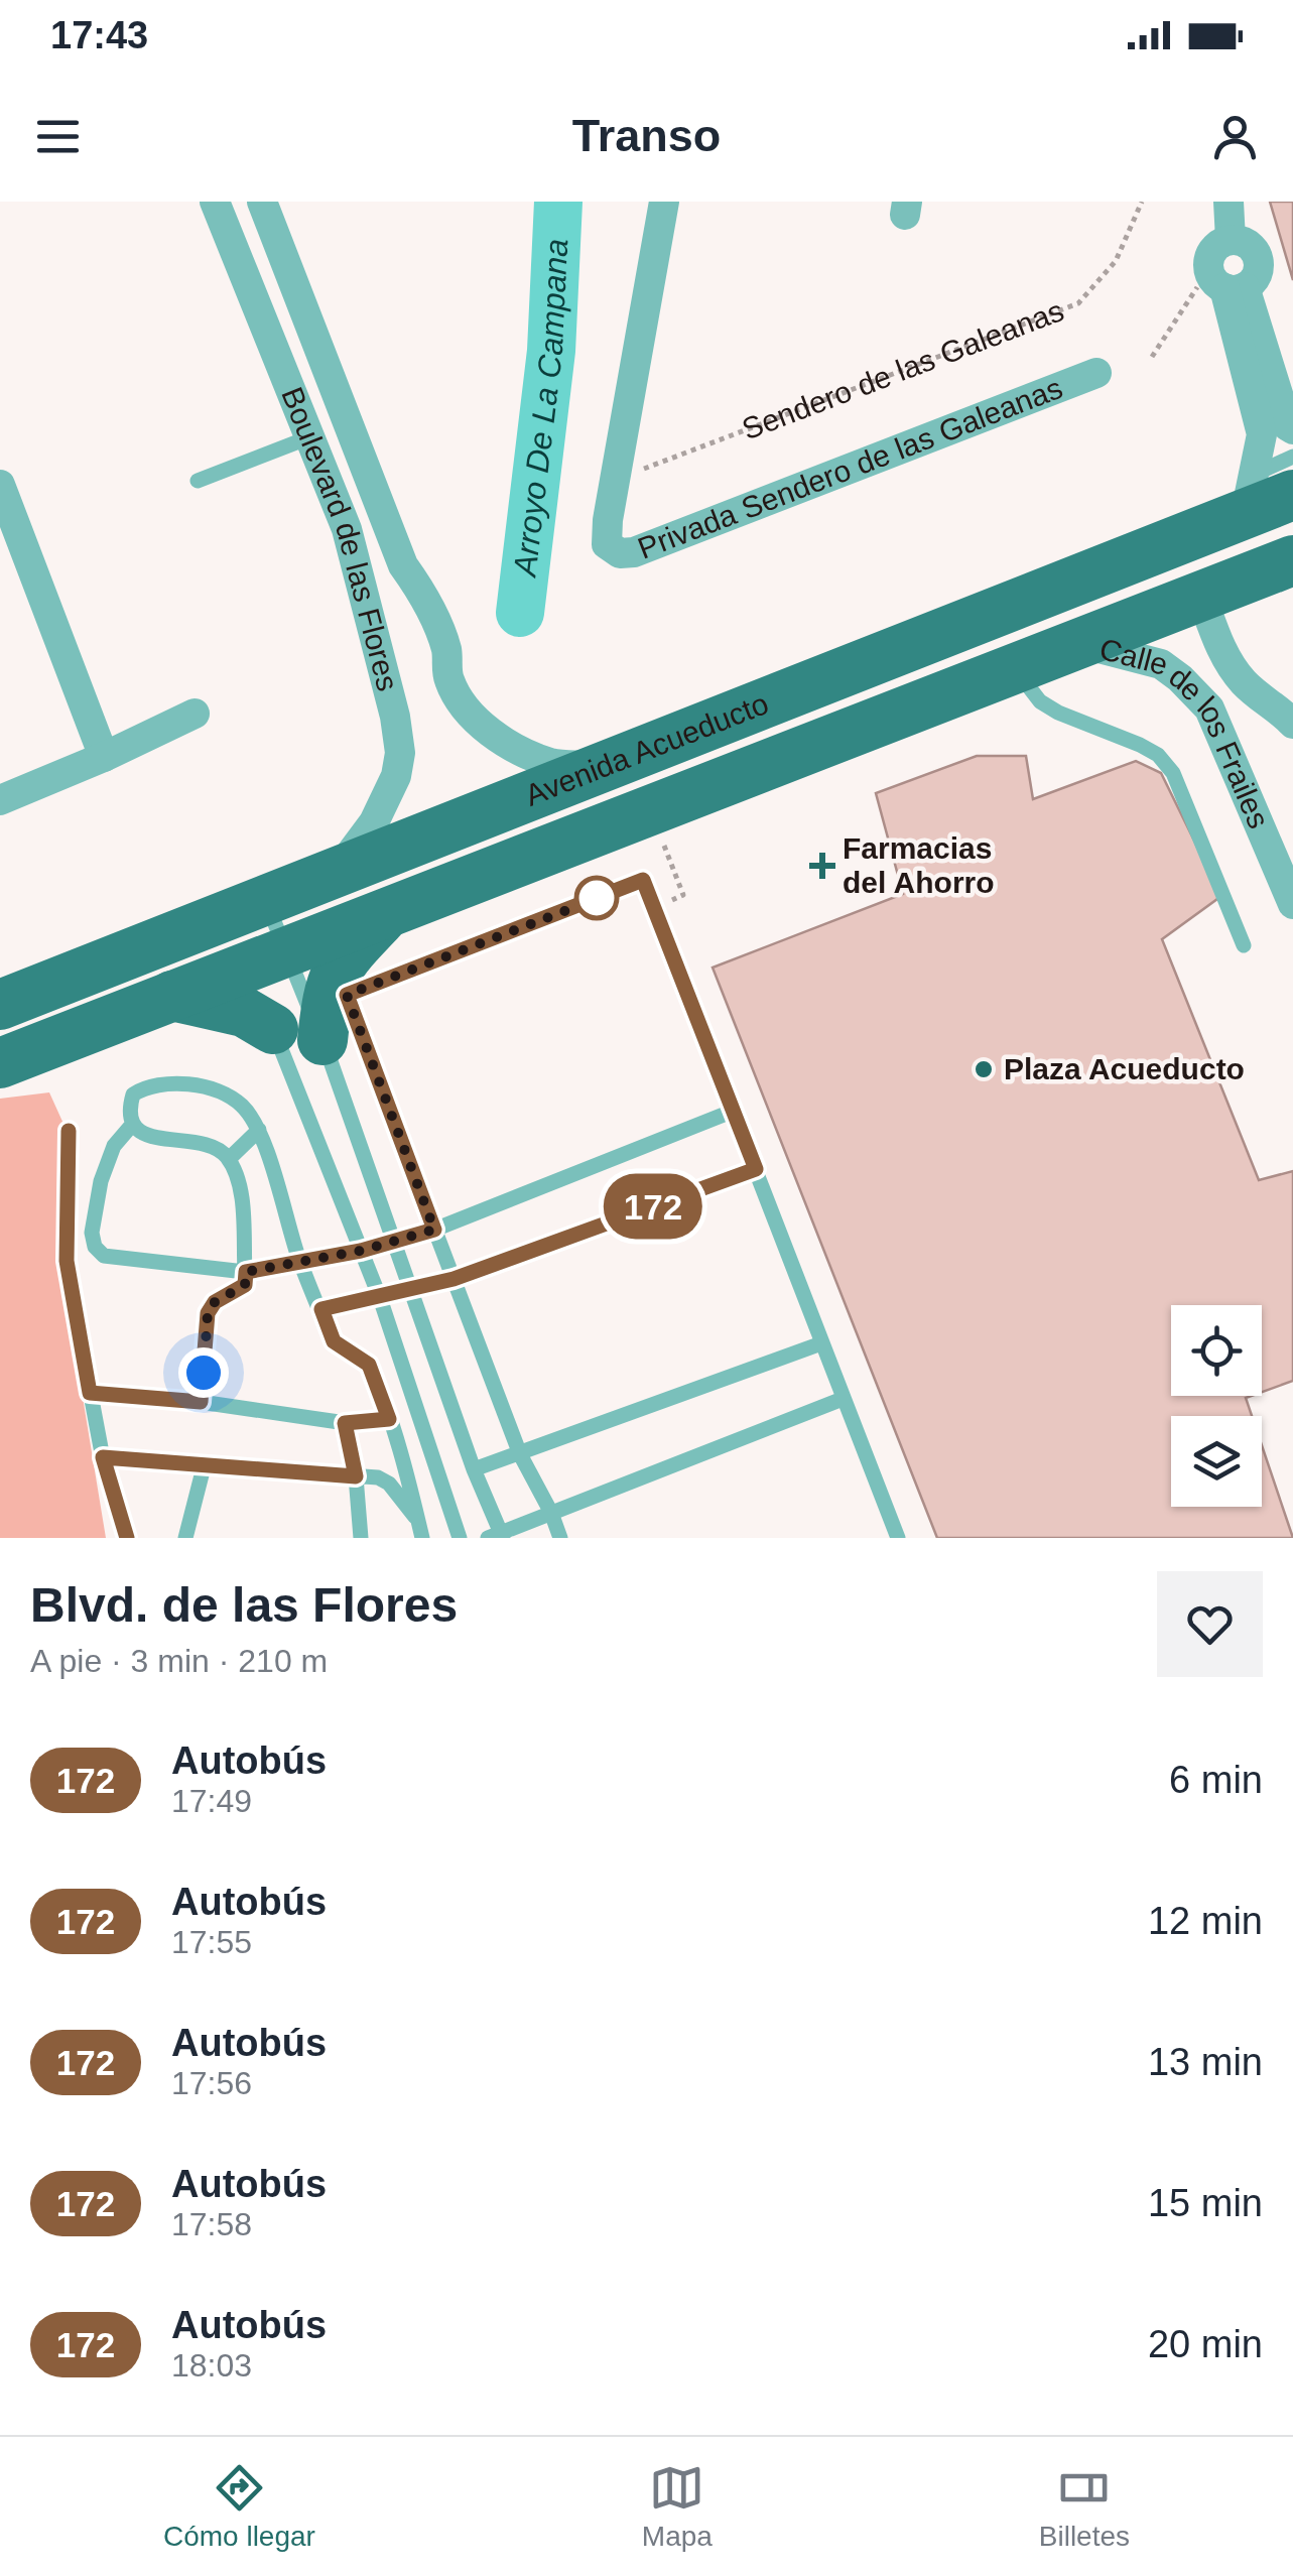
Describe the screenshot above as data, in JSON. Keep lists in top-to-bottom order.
{
  "streets": {
    "main road": ["Avenida Acueducto"],
    "street": ["Privada Sendero de las Galeanas", "Boulevard de las Flores", "Calle de los Frailes"],
    "path": ["Sendero de las Galeanas"]
  },
  "crossings": [
    ["Sendero de las Galeanas", "Privada Sendero de las Galeanas"],
    ["Boulevard de las Flores", "Avenida Acueducto"],
    ["Calle de los Frailes", "Avenida Acueducto"]
  ],
  "water": ["Arroyo De La Campana"],
  "places": {
    "health": ["Farmacias del Ahorro"],
    "other": ["Plaza Acueducto"]
  },
  "lines": ["bus line 172"],
  "page": {
    "status": "17:43",
    "header": "Transo",
    "on_map": "172",
    "heading": ["Blvd. de las Flores", "A pie · 3 min · 210 m"],
    "list": [
      {
        "mark": "172",
        "name": "Autobús",
        "note": "17:49",
        "value": "6 min"
      },
      {
        "mark": "172",
        "name": "Autobús",
        "note": "17:55",
        "value": "12 min"
      },
      {
        "mark": "172",
        "name": "Autobús",
        "note": "17:56",
        "value": "13 min"
      },
      {
        "mark": "172",
        "name": "Autobús",
        "note": "17:58",
        "value": "15 min"
      },
      {
        "mark": "172",
        "name": "Autobús",
        "note": "18:03",
        "value": "20 min"
      }
    ],
    "tabs": ["Cómo llegar", "Mapa", "Billetes"]
  }
}
